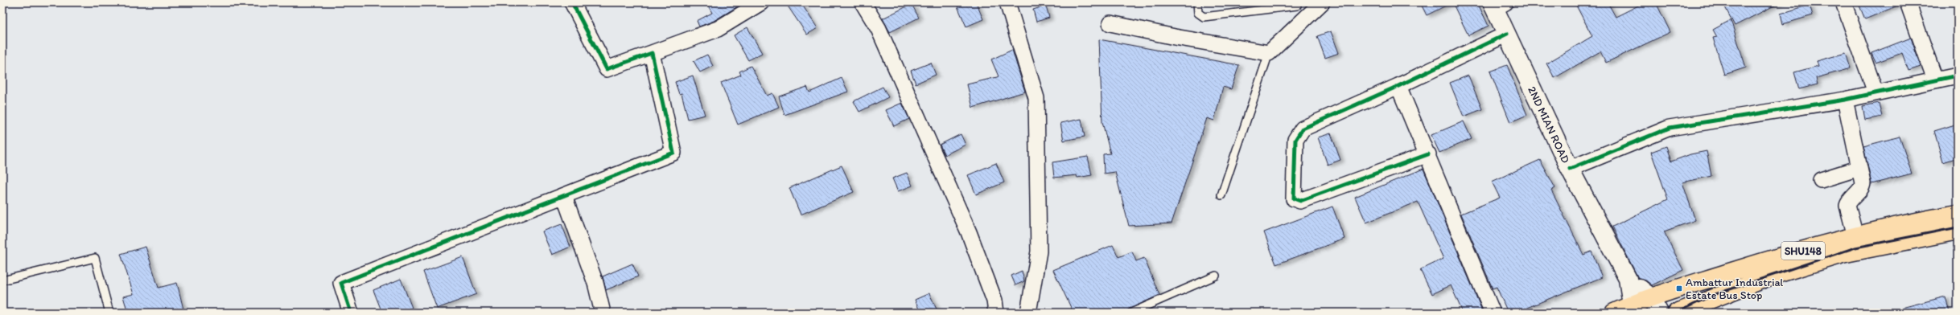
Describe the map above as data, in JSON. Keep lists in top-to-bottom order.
{
  "streets": {
    "main road": ["2ND MIAN ROAD", "SHU148"]
  },
  "places": {
    "transit": ["Ambattur Industrial Estate Bus Stop"]
  }
}
